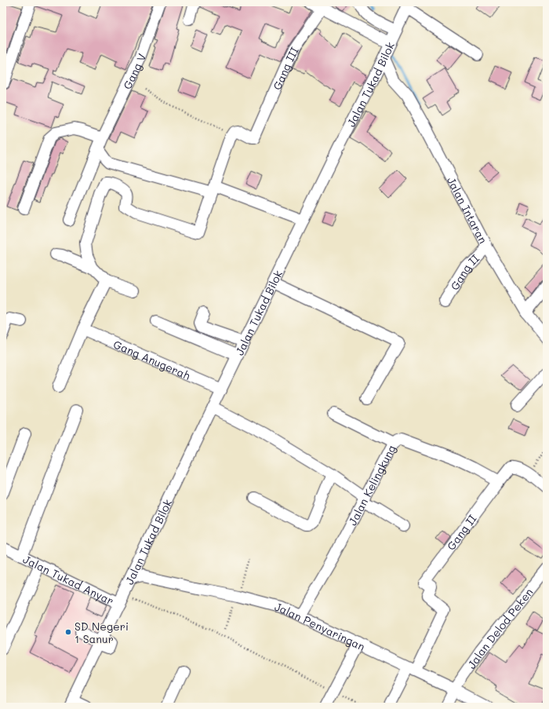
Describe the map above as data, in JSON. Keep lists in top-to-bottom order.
{
  "streets": {
    "street": [
      "Gang III",
      "Gang V",
      "Jalan Tukad Bilok",
      "Jalan Intaran",
      "Gang II",
      "Gang Anugerah",
      "Jalan Kelingkung",
      "Jalan Tukad Anyar",
      "Jalan Penyaringan",
      "Jalan Delod Peken"
    ]
  },
  "crossings": [
    ["Jalan Tukad Bilok", "Jalan Intaran"],
    ["Jalan Tukad Bilok", "Gang Anugerah"],
    ["Jalan Tukad Bilok", "Jalan Tukad Anyar"],
    ["Jalan Tukad Bilok", "Jalan Penyaringan"],
    ["Jalan Intaran", "Gang II"],
    ["Gang II", "Jalan Kelingkung"],
    ["Gang II", "Jalan Penyaringan"],
    ["Jalan Kelingkung", "Jalan Penyaringan"],
    ["Jalan Penyaringan", "Jalan Delod Peken"]
  ],
  "places": ["SD Negeri 1 Sanur"]
}
